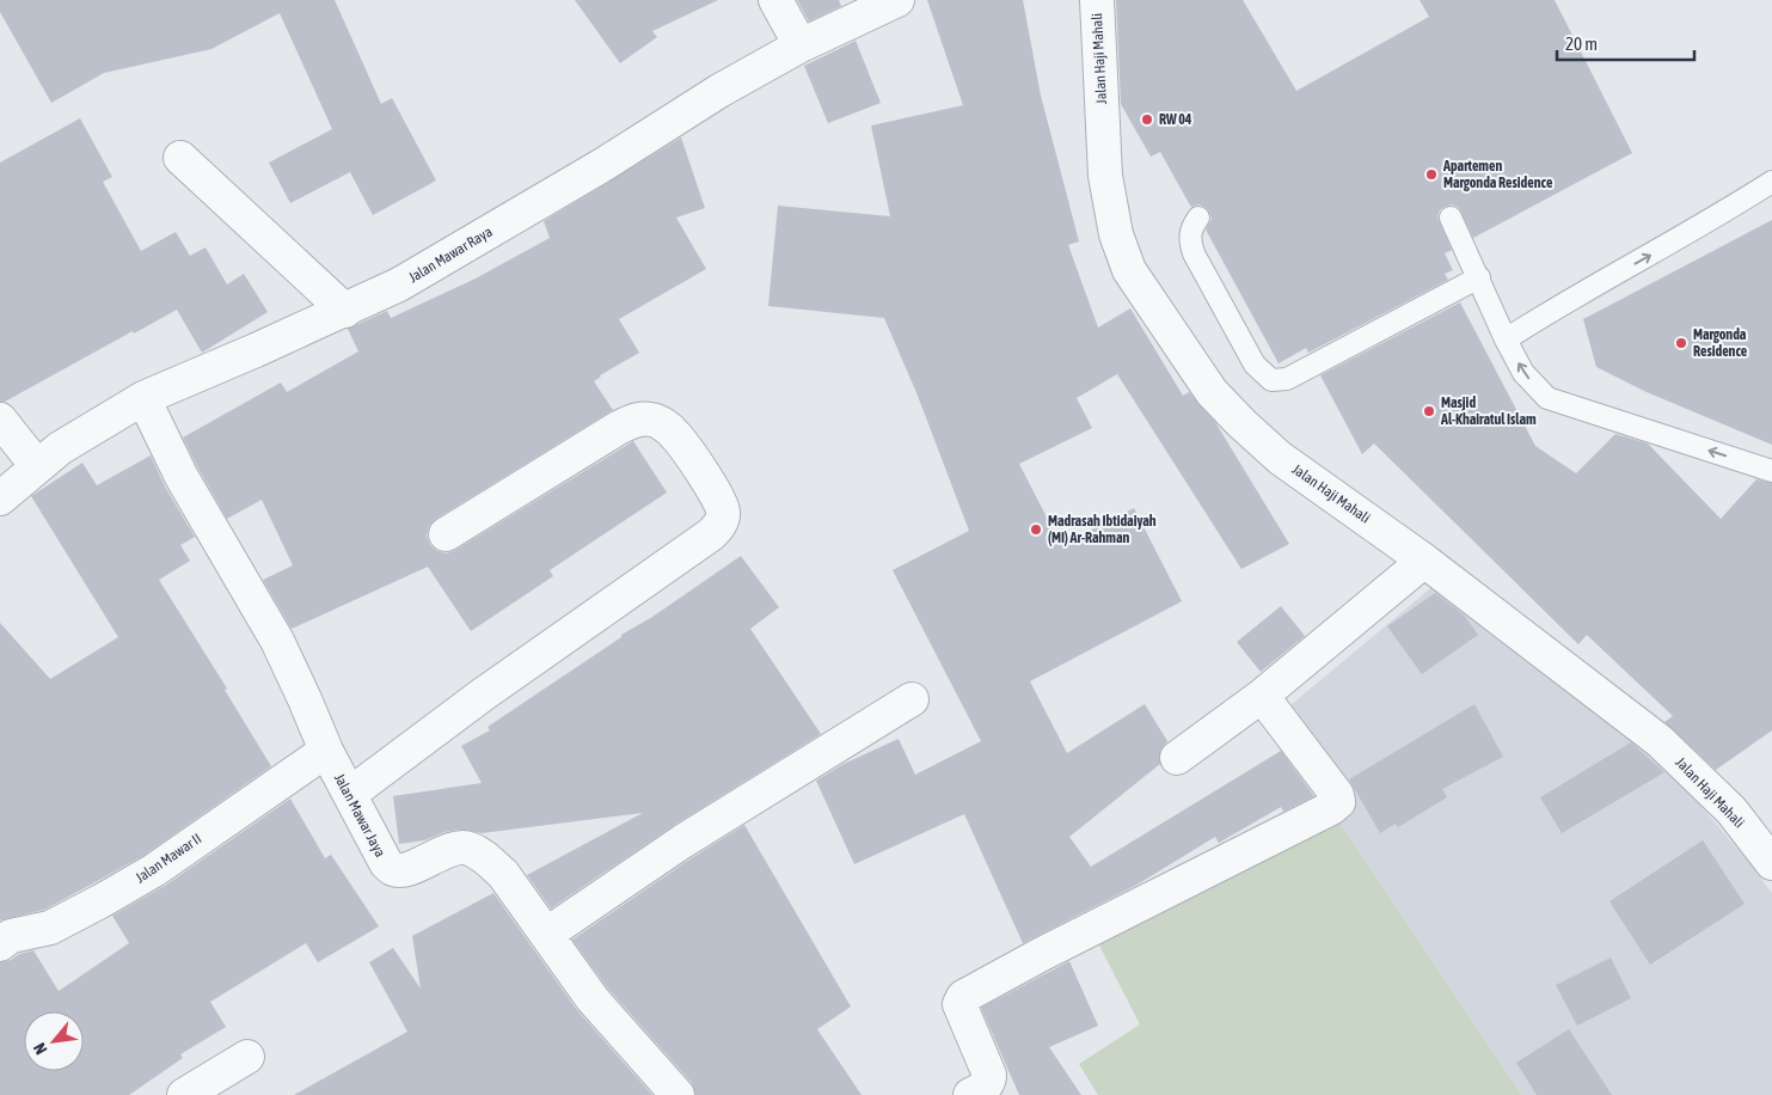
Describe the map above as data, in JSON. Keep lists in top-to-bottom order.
{
  "streets": {
    "street": [
      "Jalan Haji Mahali",
      "Jalan Mawar Raya",
      "Jalan Mawar Jaya",
      "Jalan Mawar II"
    ]
  },
  "crossings": [
    ["Jalan Mawar Raya", "Jalan Mawar Jaya"],
    ["Jalan Mawar Jaya", "Jalan Mawar II"]
  ],
  "places": [
    "RW 04",
    "Apartemen Margonda Residence",
    "Margonda Residence",
    "Masjid Al-Khairatul Islam",
    "Madrasah Ibtidaiyah (MI) Ar-Rahman"
  ],
  "scale_bar": "20 m",
  "north": "bottom left"
}
